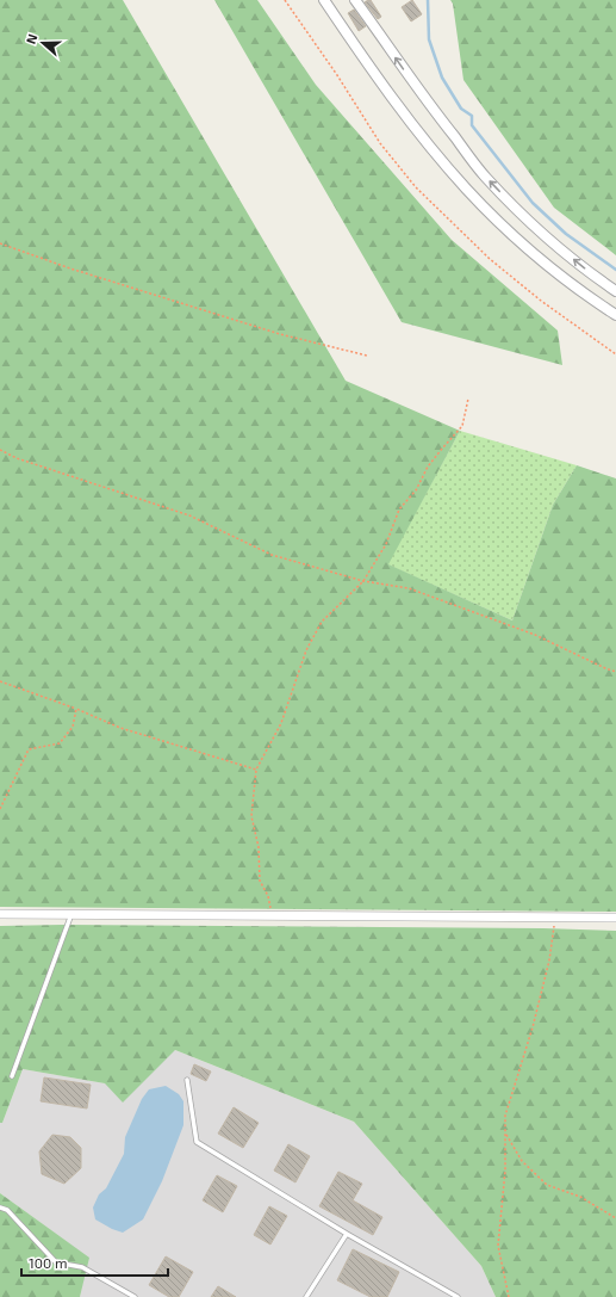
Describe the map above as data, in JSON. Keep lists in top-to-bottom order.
{
  "scale_bar": "100 m",
  "north": "left"
}
